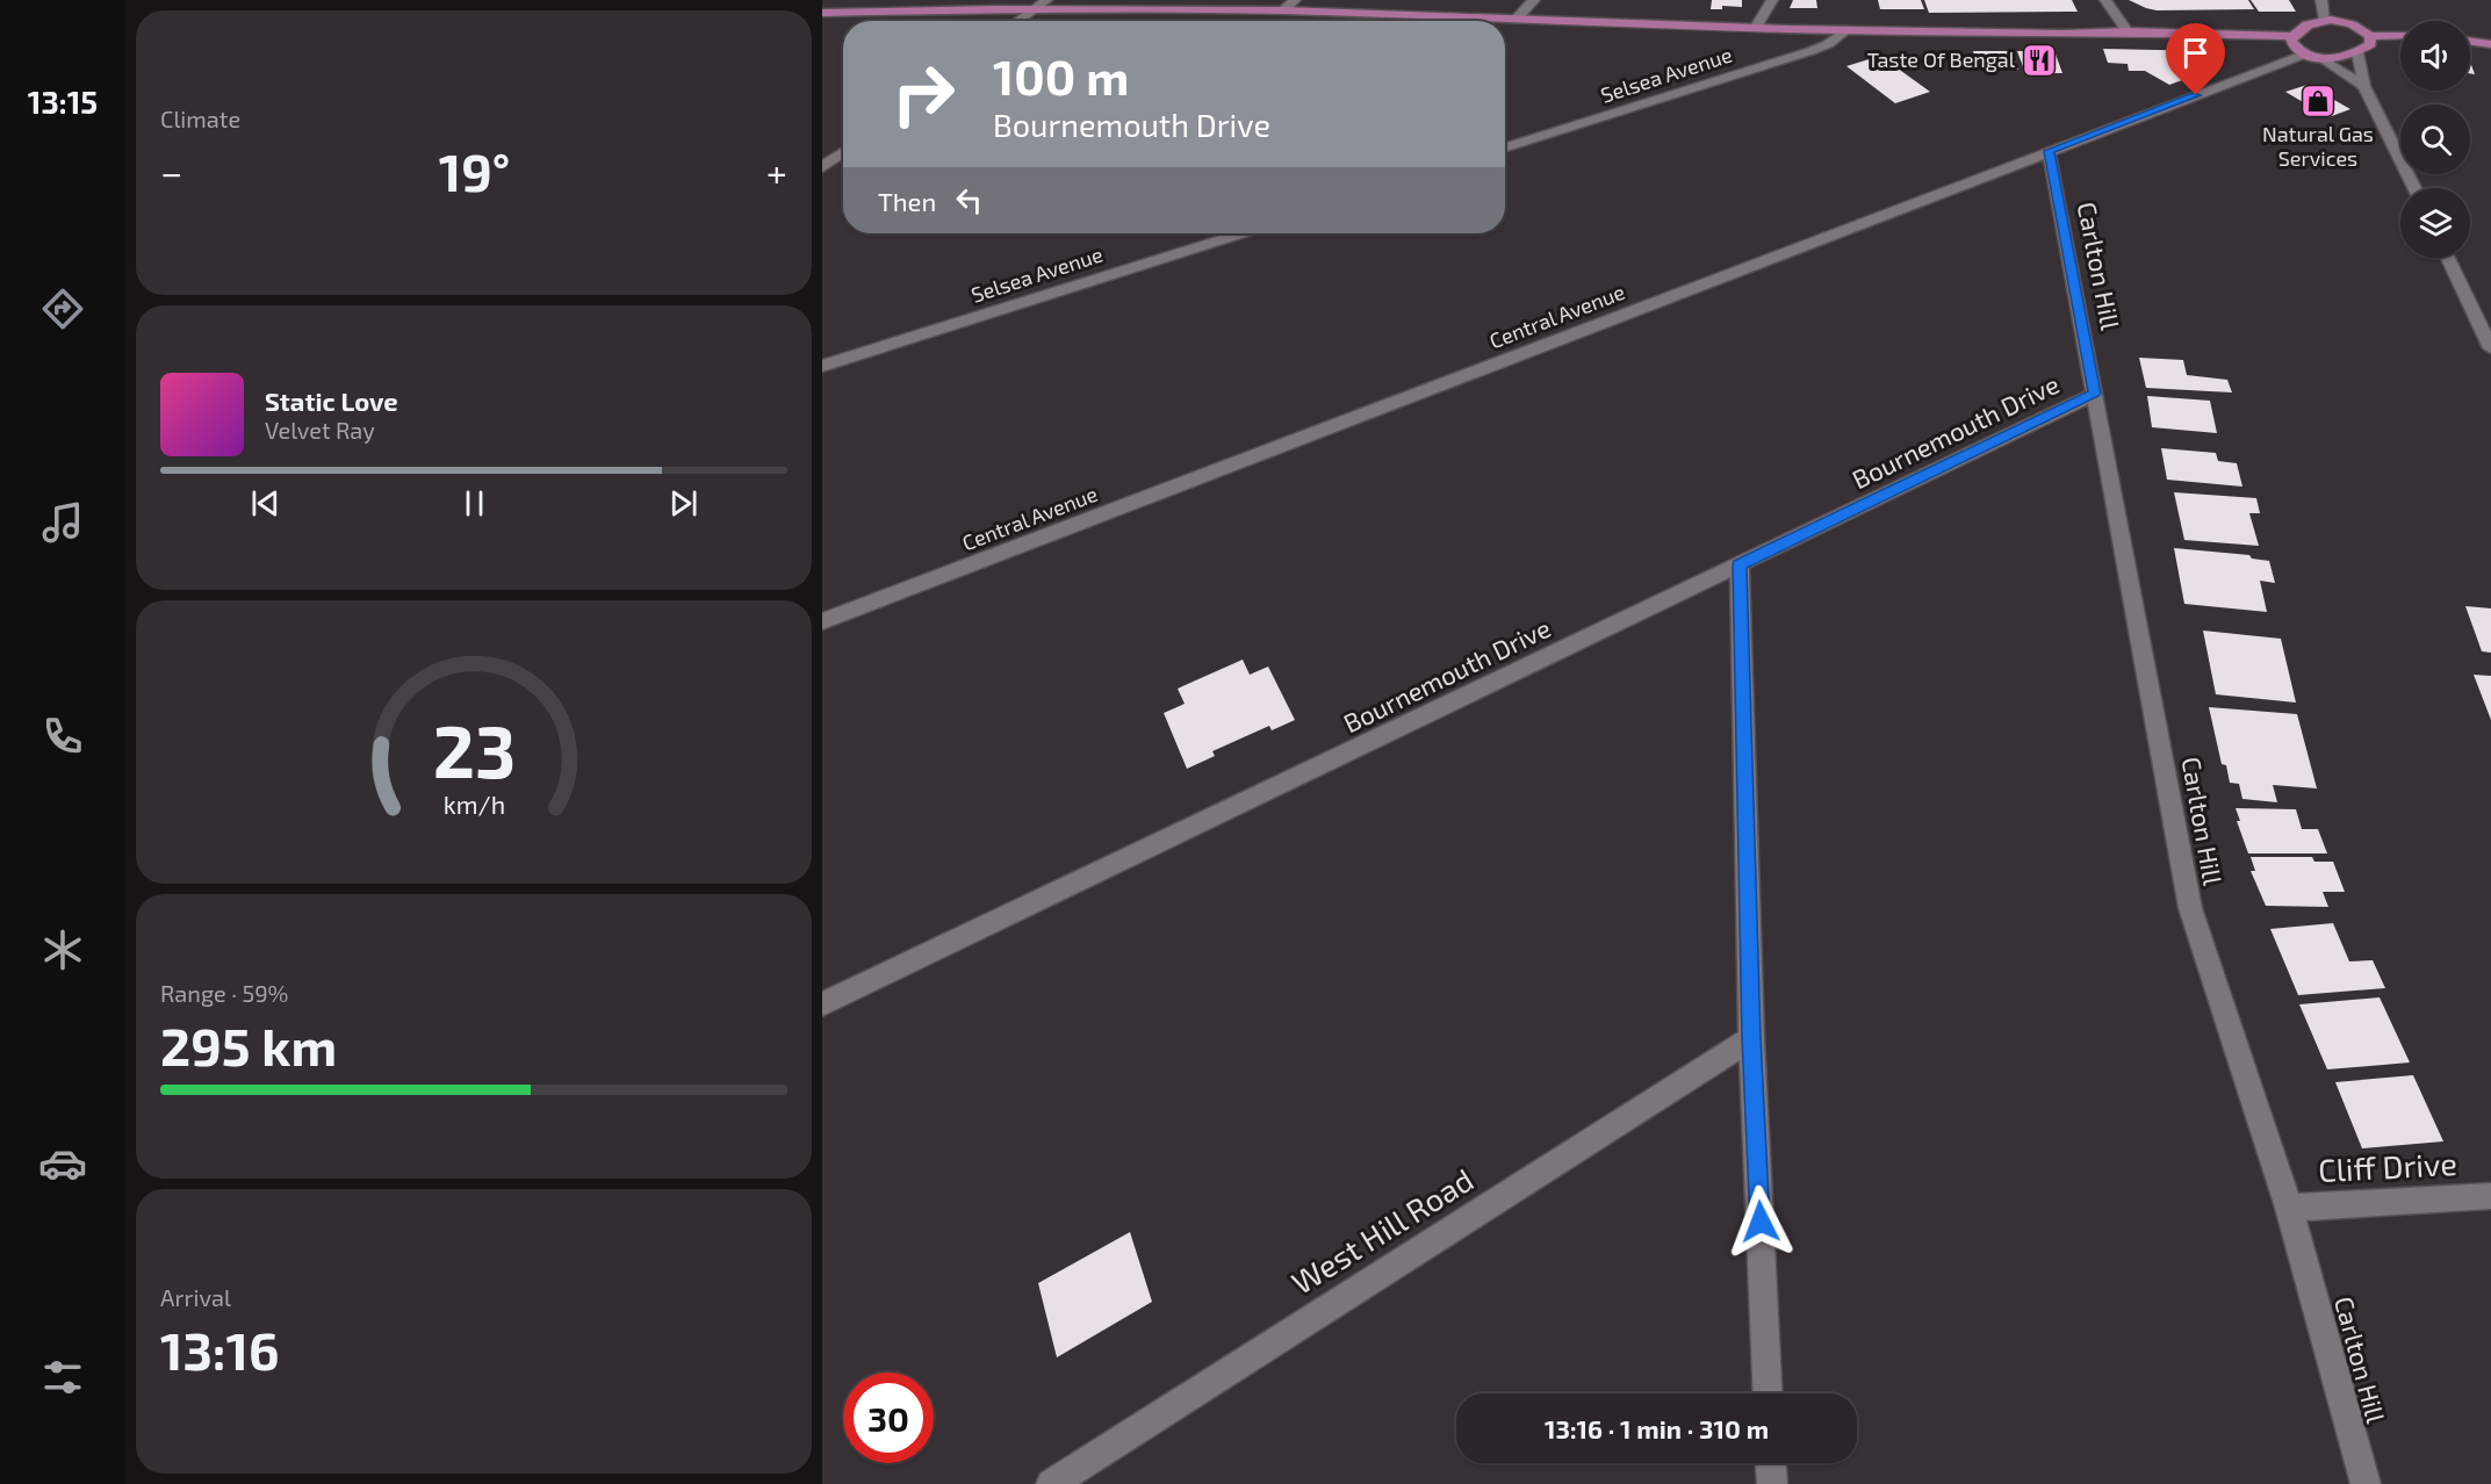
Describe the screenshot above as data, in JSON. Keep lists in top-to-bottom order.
{
  "streets": {
    "street": [
      "Selsea Avenue",
      "Carlton Hill",
      "Central Avenue",
      "Bournemouth Drive",
      "Cliff Drive",
      "West Hill Road"
    ]
  },
  "crossings": [
    ["Carlton Hill", "Central Avenue"],
    ["Carlton Hill", "Bournemouth Drive"],
    ["Carlton Hill", "Cliff Drive"]
  ],
  "places": {
    "restaurant": ["Taste Of Bengal"],
    "shop": ["Natural Gas Services"]
  },
  "page": {
    "tabs": "13:15",
    "tile": [
      "Climate",
      ["Range · 59%", "295 km"],
      ["Arrival", "13:16"]
    ],
    "turn": ["100 m", "Bournemouth Drive"],
    "heat": ["−", "19°", "+"],
    "then": "Then",
    "song": ["Static Love", "Velvet Ray"],
    "limit": "30",
    "trip": "13:16 · 1 min · 310 m",
    "gauge": ["23", "km/h"]
  }
}
